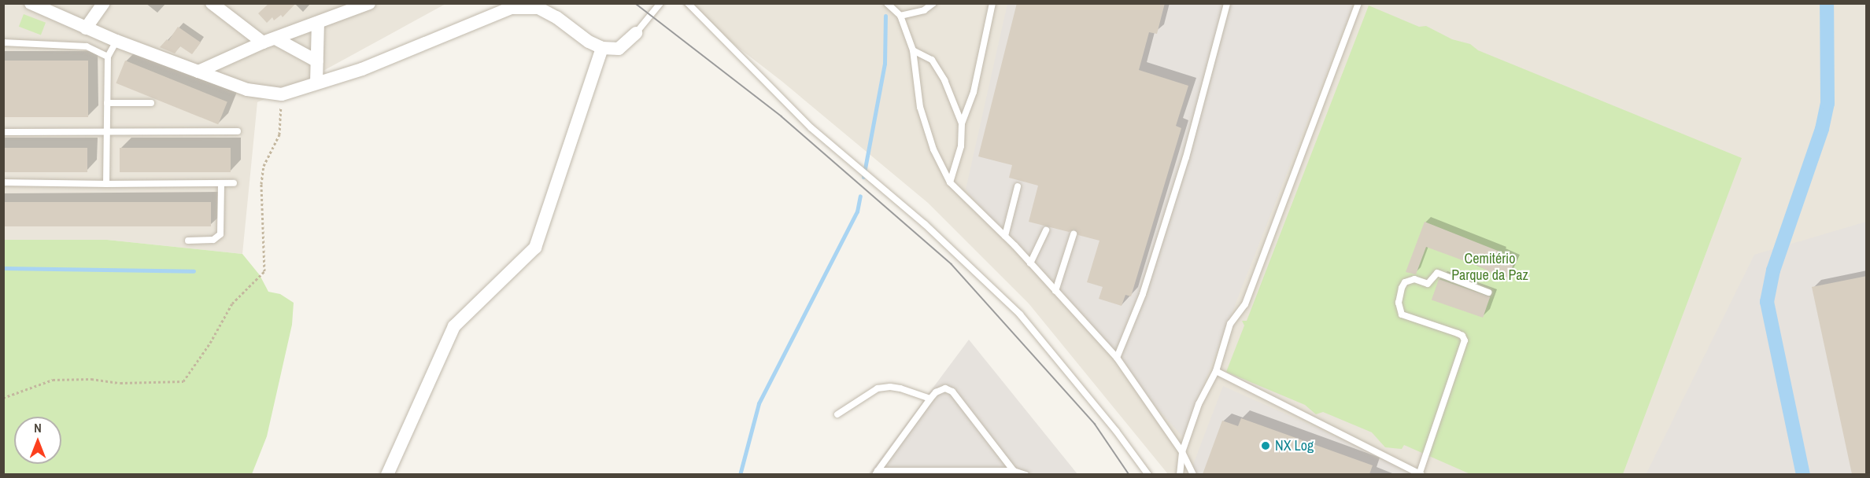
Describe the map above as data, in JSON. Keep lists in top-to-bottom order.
{
  "parks": ["Cemitério Parque da Paz"],
  "places": ["NX Log"],
  "north": "top"
}
